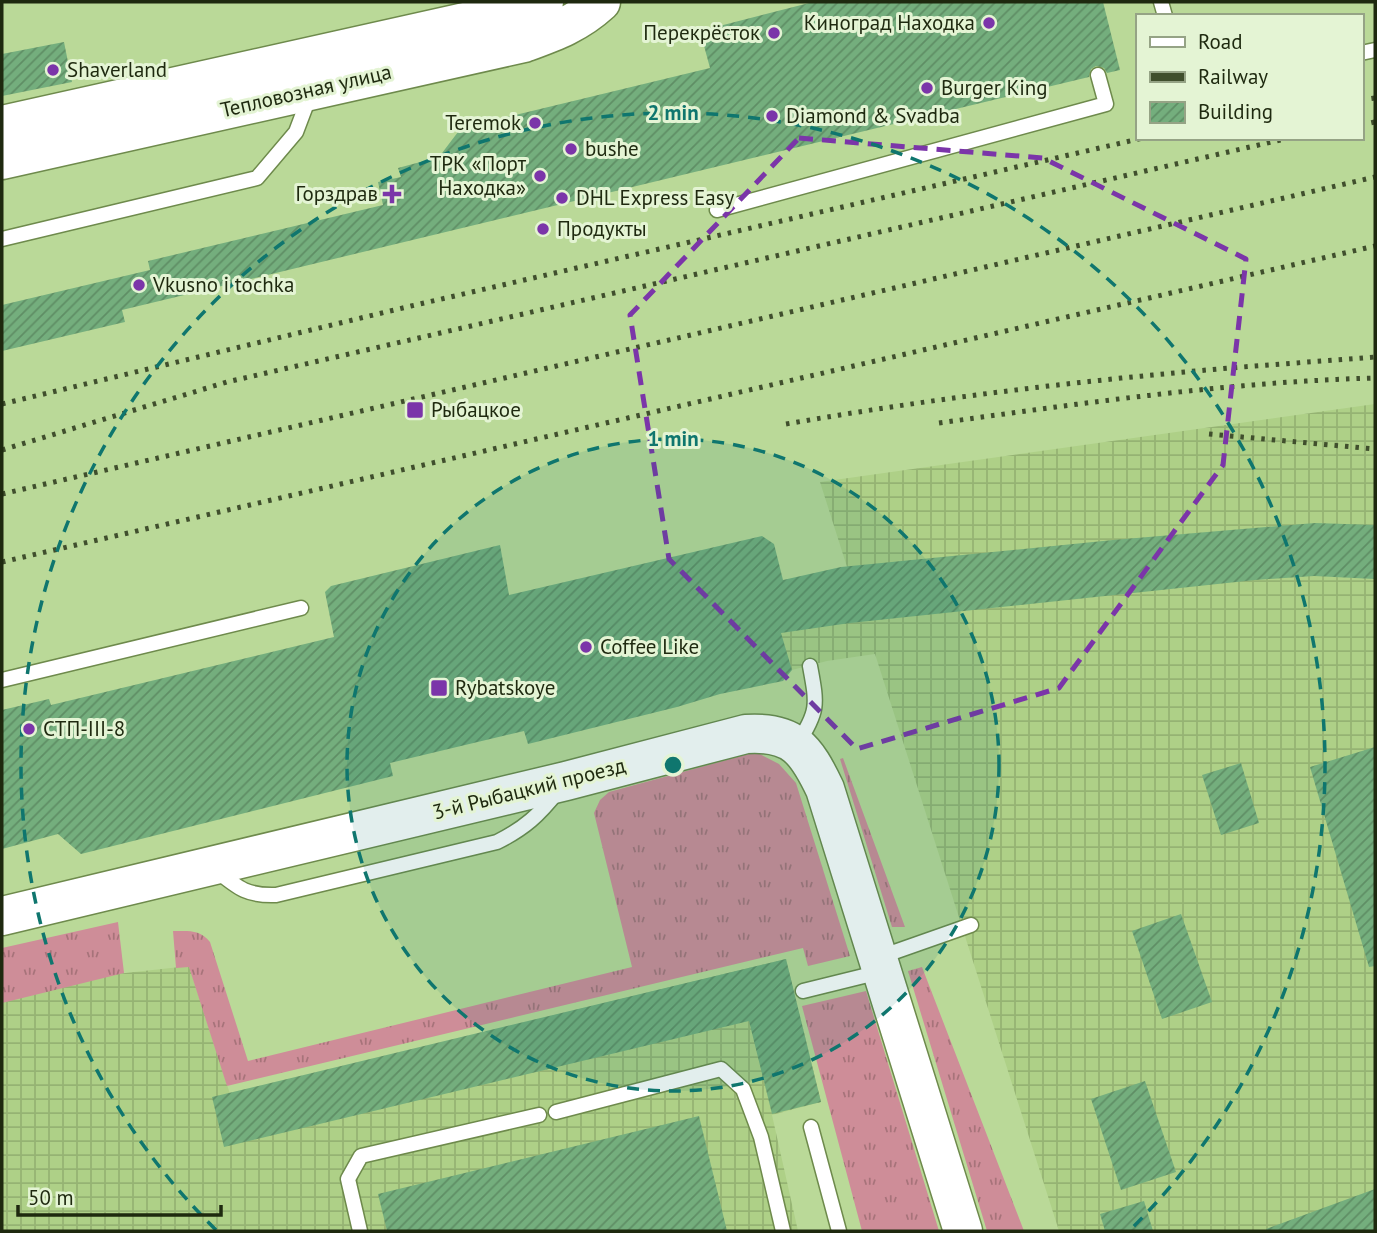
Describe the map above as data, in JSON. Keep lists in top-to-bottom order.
{
  "streets": {
    "street": ["Тепловозная улица", "3-й Рыбацкий проезд"]
  },
  "places": {
    "other": [
      "Киноград Находка",
      "Перекрёсток",
      "Shaverland",
      "Burger King",
      "Diamond & Svadba",
      "Teremok",
      "bushe",
      "ТРК «Порт Находка»",
      "DHL Express Easy",
      "Продукты",
      "Vkusno i tochka",
      "Coffee Like",
      "СТП-III-8"
    ],
    "health": ["Горздрав"],
    "transit": ["Рыбацкое", "Rybatskoye"]
  },
  "legend": ["Road", "Railway", "Building"],
  "scale_bar": "50 m",
  "rings": ["2 min", "1 min"]
}
